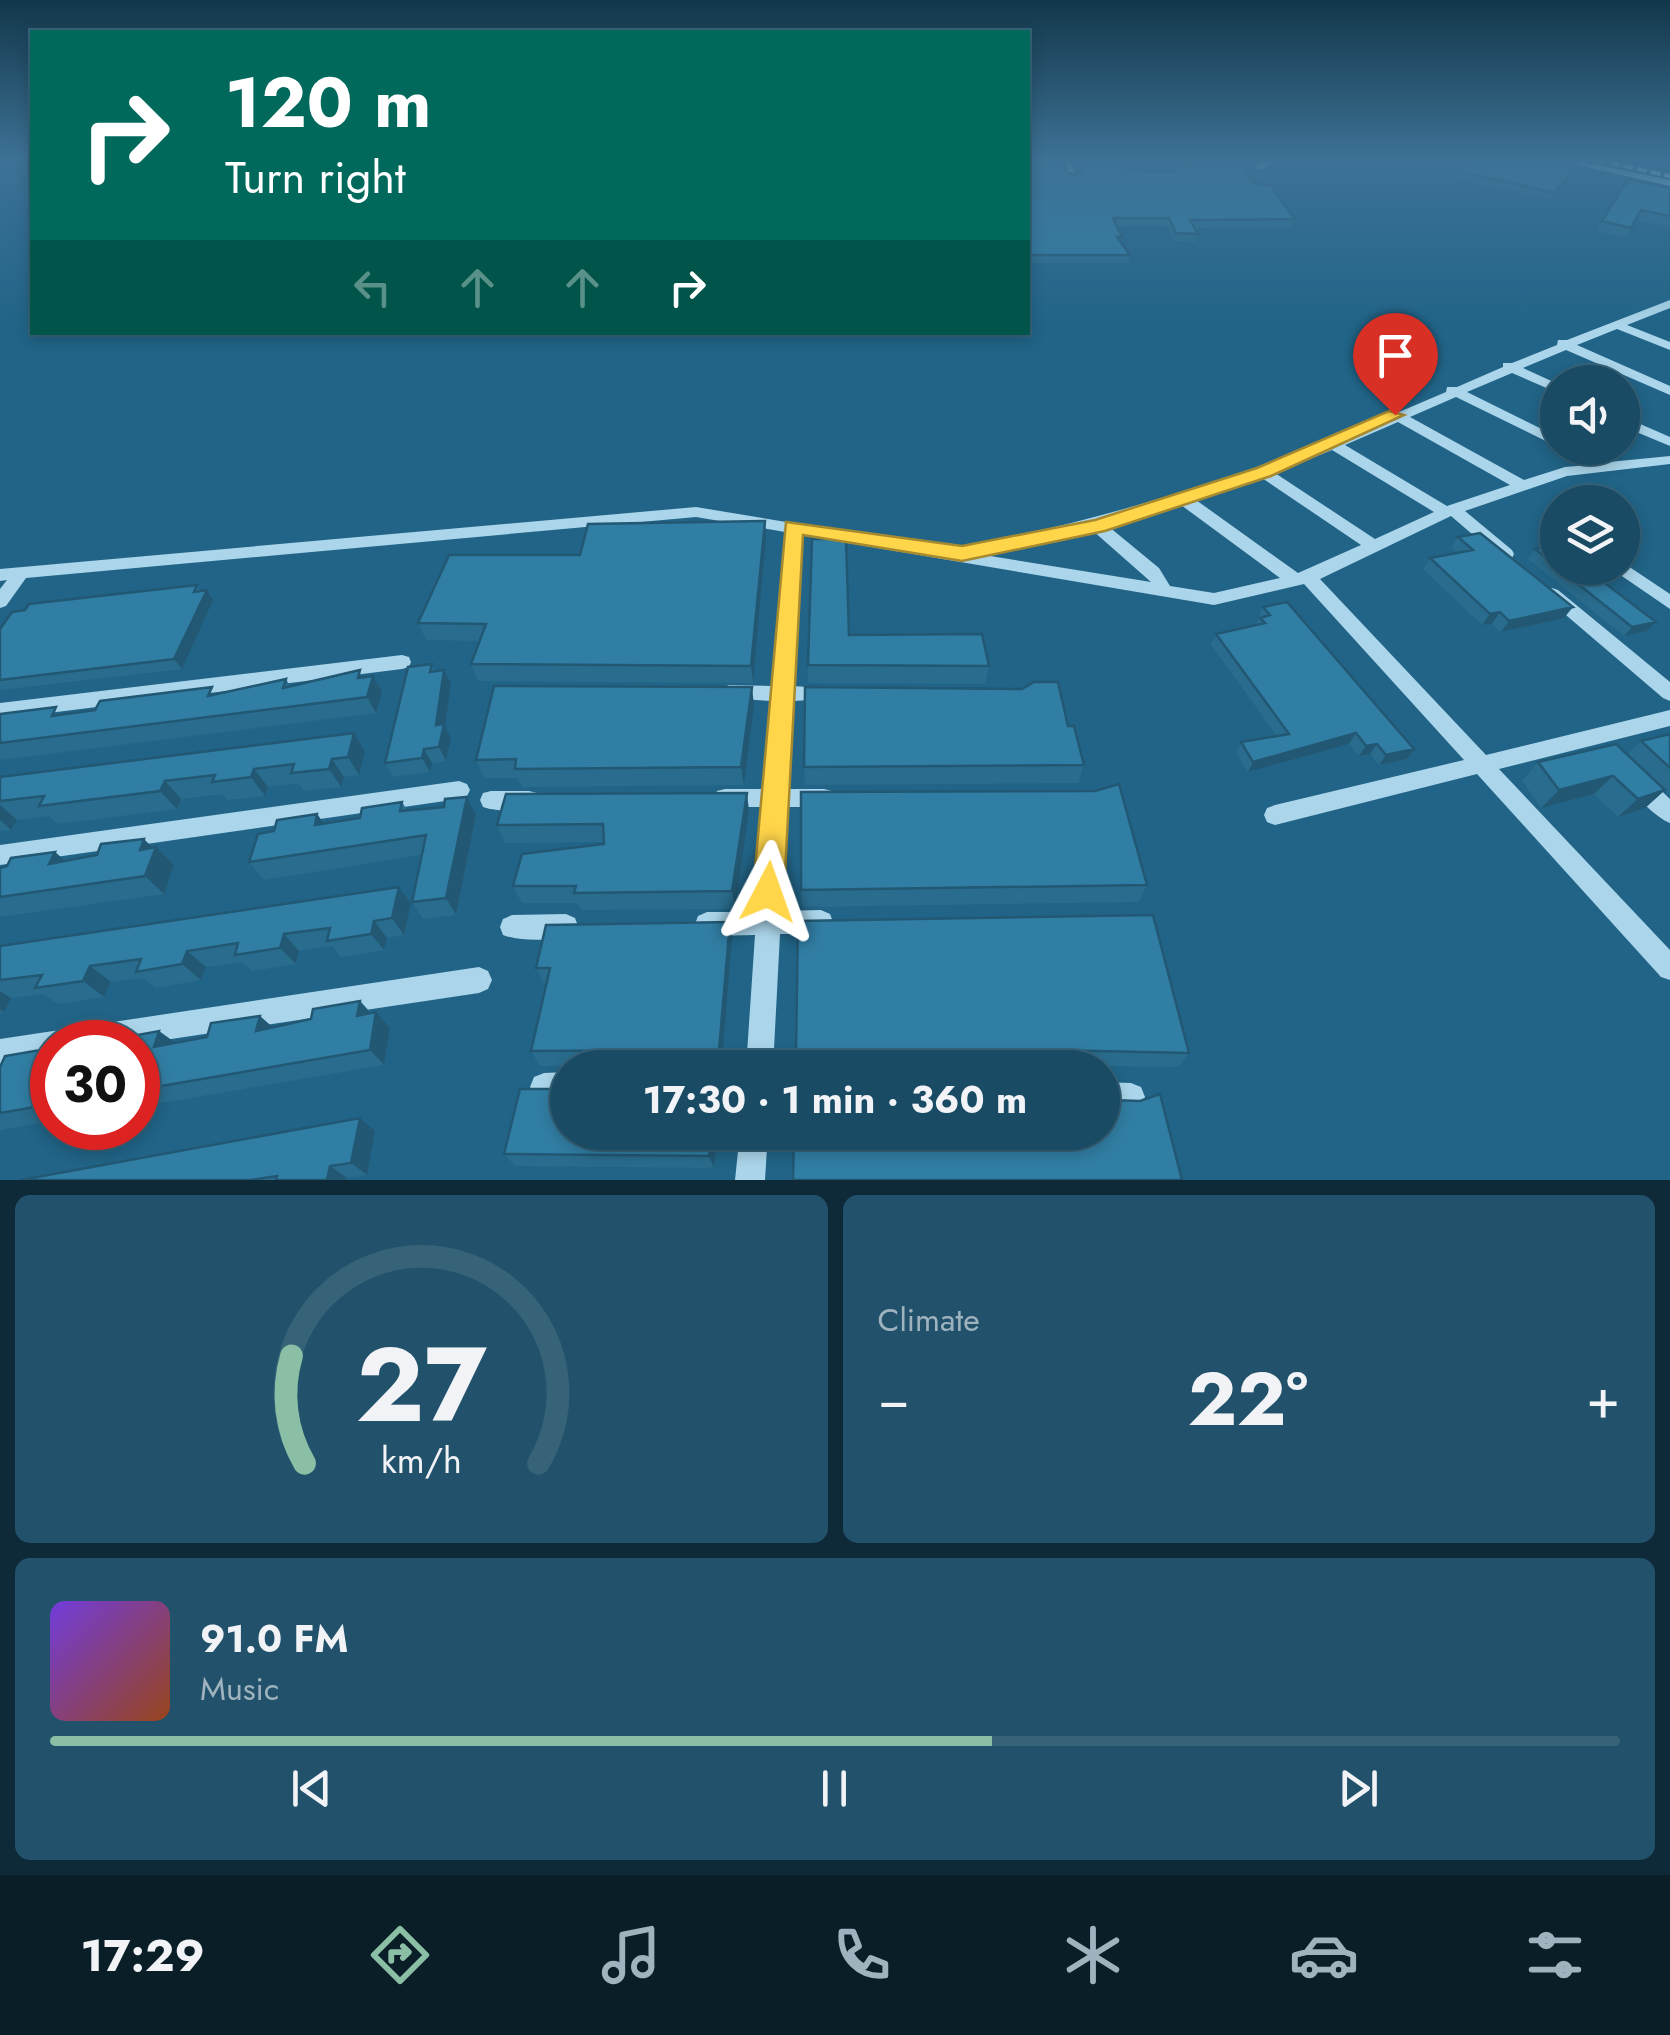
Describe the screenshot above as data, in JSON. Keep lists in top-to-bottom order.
{
  "page": {
    "turn": ["120 m", "Turn right"],
    "limit": "30",
    "trip": "17:30 · 1 min · 360 m",
    "tile": "Climate",
    "heat": ["−", "22°", "+"],
    "song": ["91.0 FM", "Music"],
    "tabs": "17:29",
    "gauge": ["27", "km/h"]
  }
}
